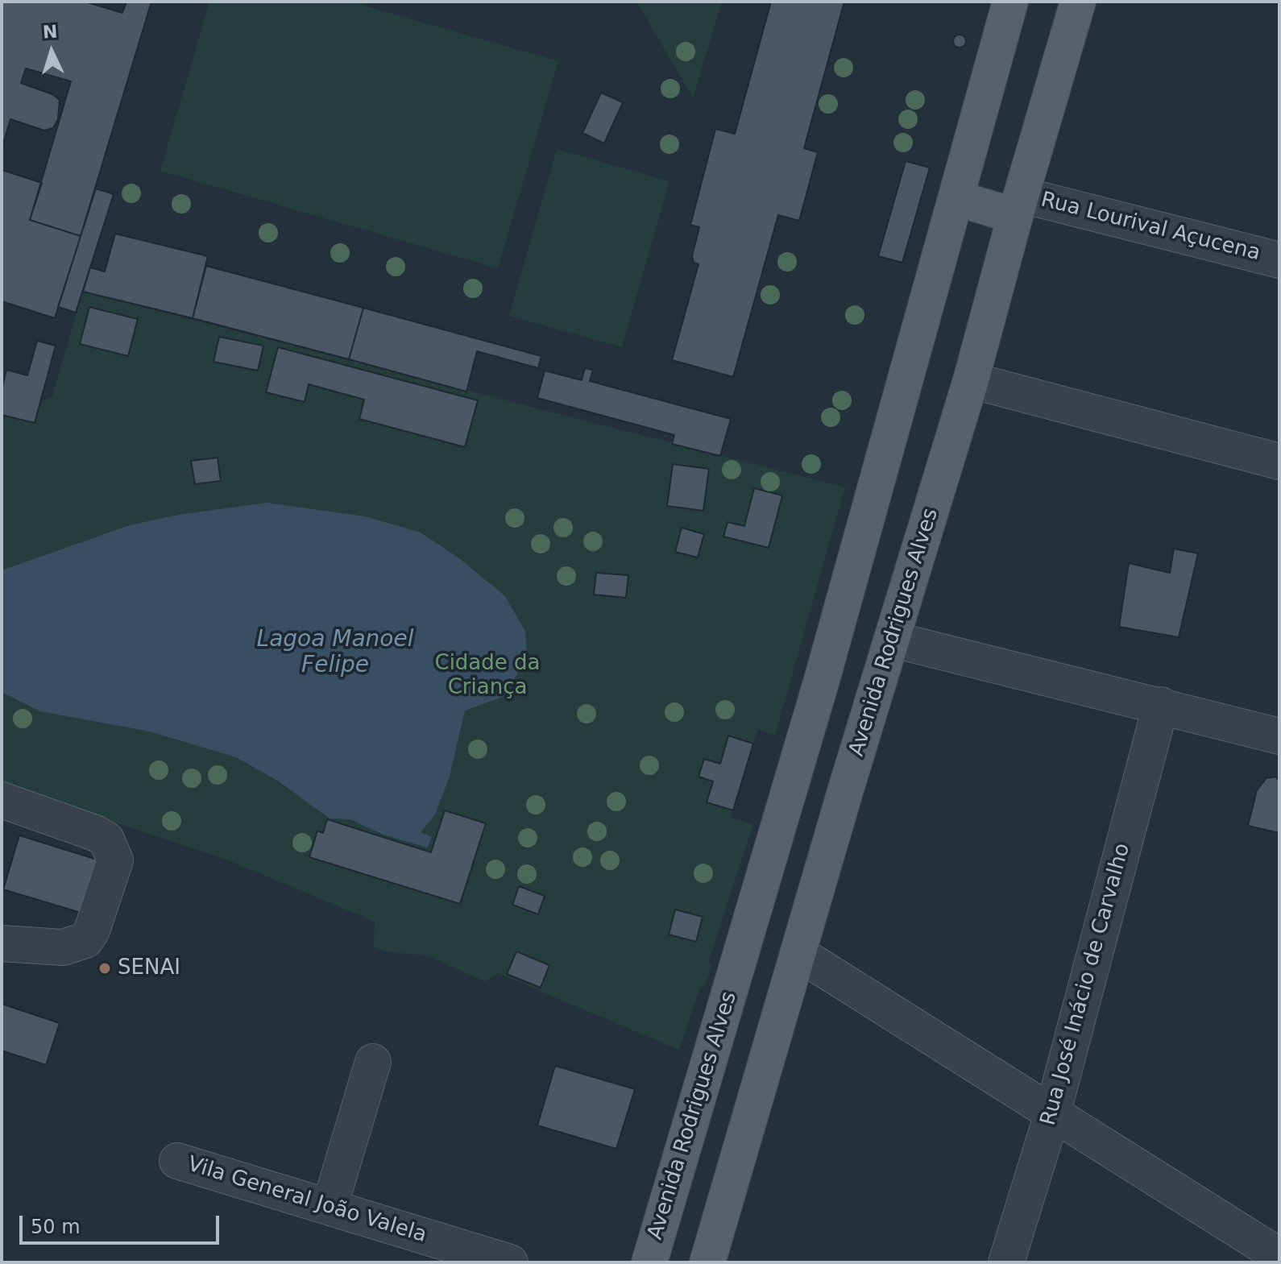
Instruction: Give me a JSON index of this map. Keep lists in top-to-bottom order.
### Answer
{
  "streets": {
    "main road": ["Avenida Rodrigues Alves"],
    "street": ["Rua Lourival Açucena", "Rua José Inácio de Carvalho", "Vila General João Valela"]
  },
  "crossings": [
    ["Rua Lourival Açucena", "Avenida Rodrigues Alves"]
  ],
  "water": ["Lagoa Manoel Felipe"],
  "parks": ["Cidade da Criança"],
  "places": ["SENAI"],
  "scale_bar": "50 m",
  "north": "top"
}
